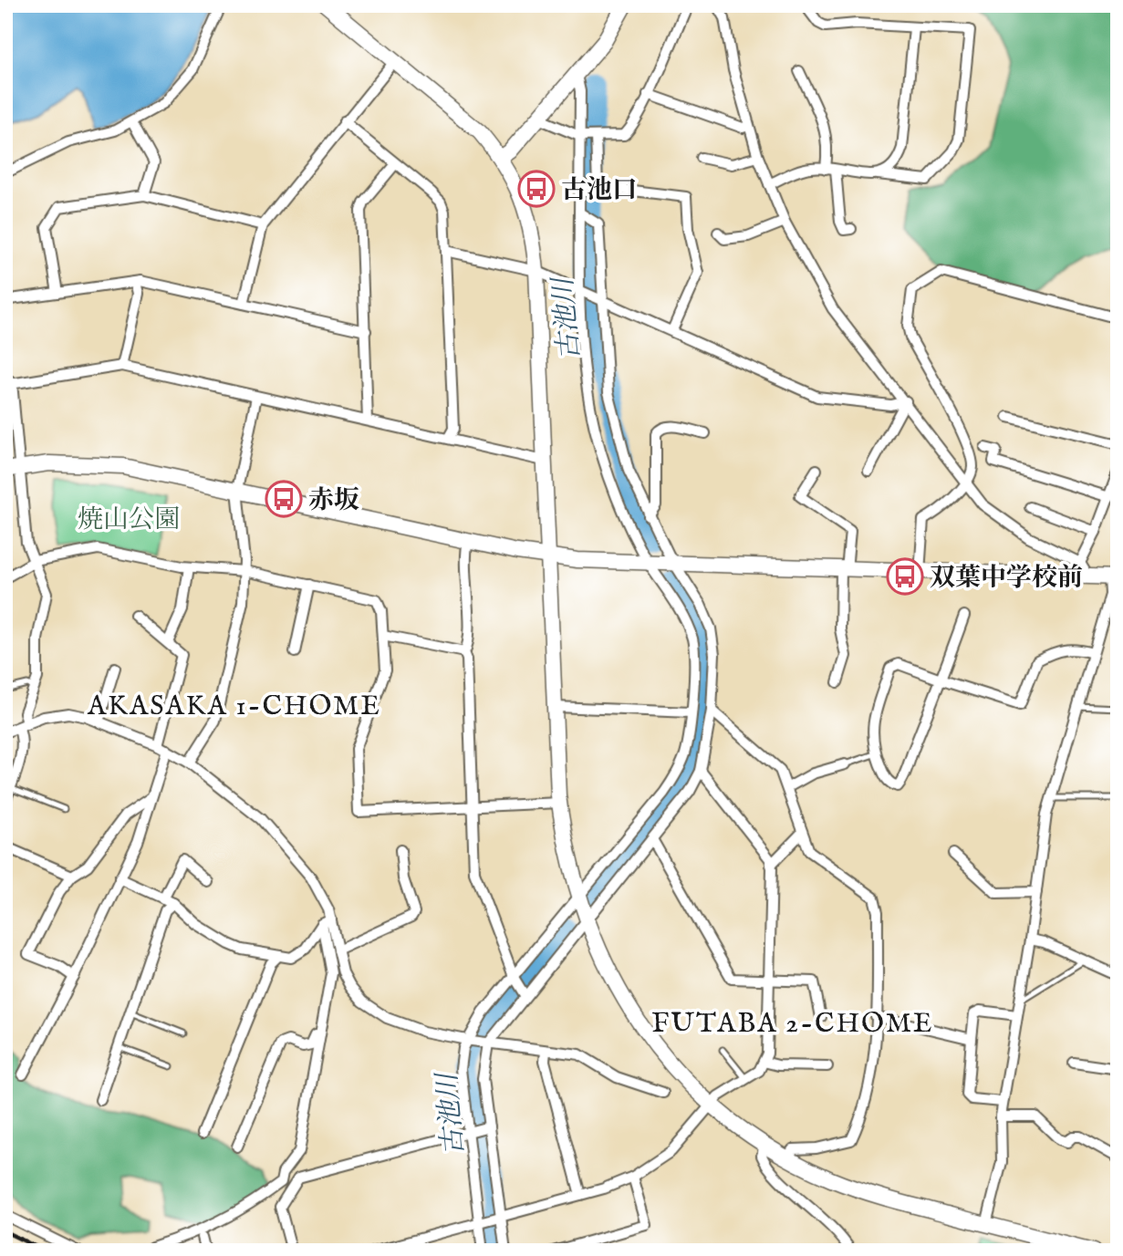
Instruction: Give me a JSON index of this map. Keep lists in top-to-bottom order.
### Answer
{
  "districts": ["AKASAKA 1-CHOME", "FUTABA 2-CHOME"],
  "water": ["古池川"],
  "parks": ["焼山公園"],
  "places": {
    "bus stop": ["古池口", "赤坂", "双葉中学校前"]
  }
}
